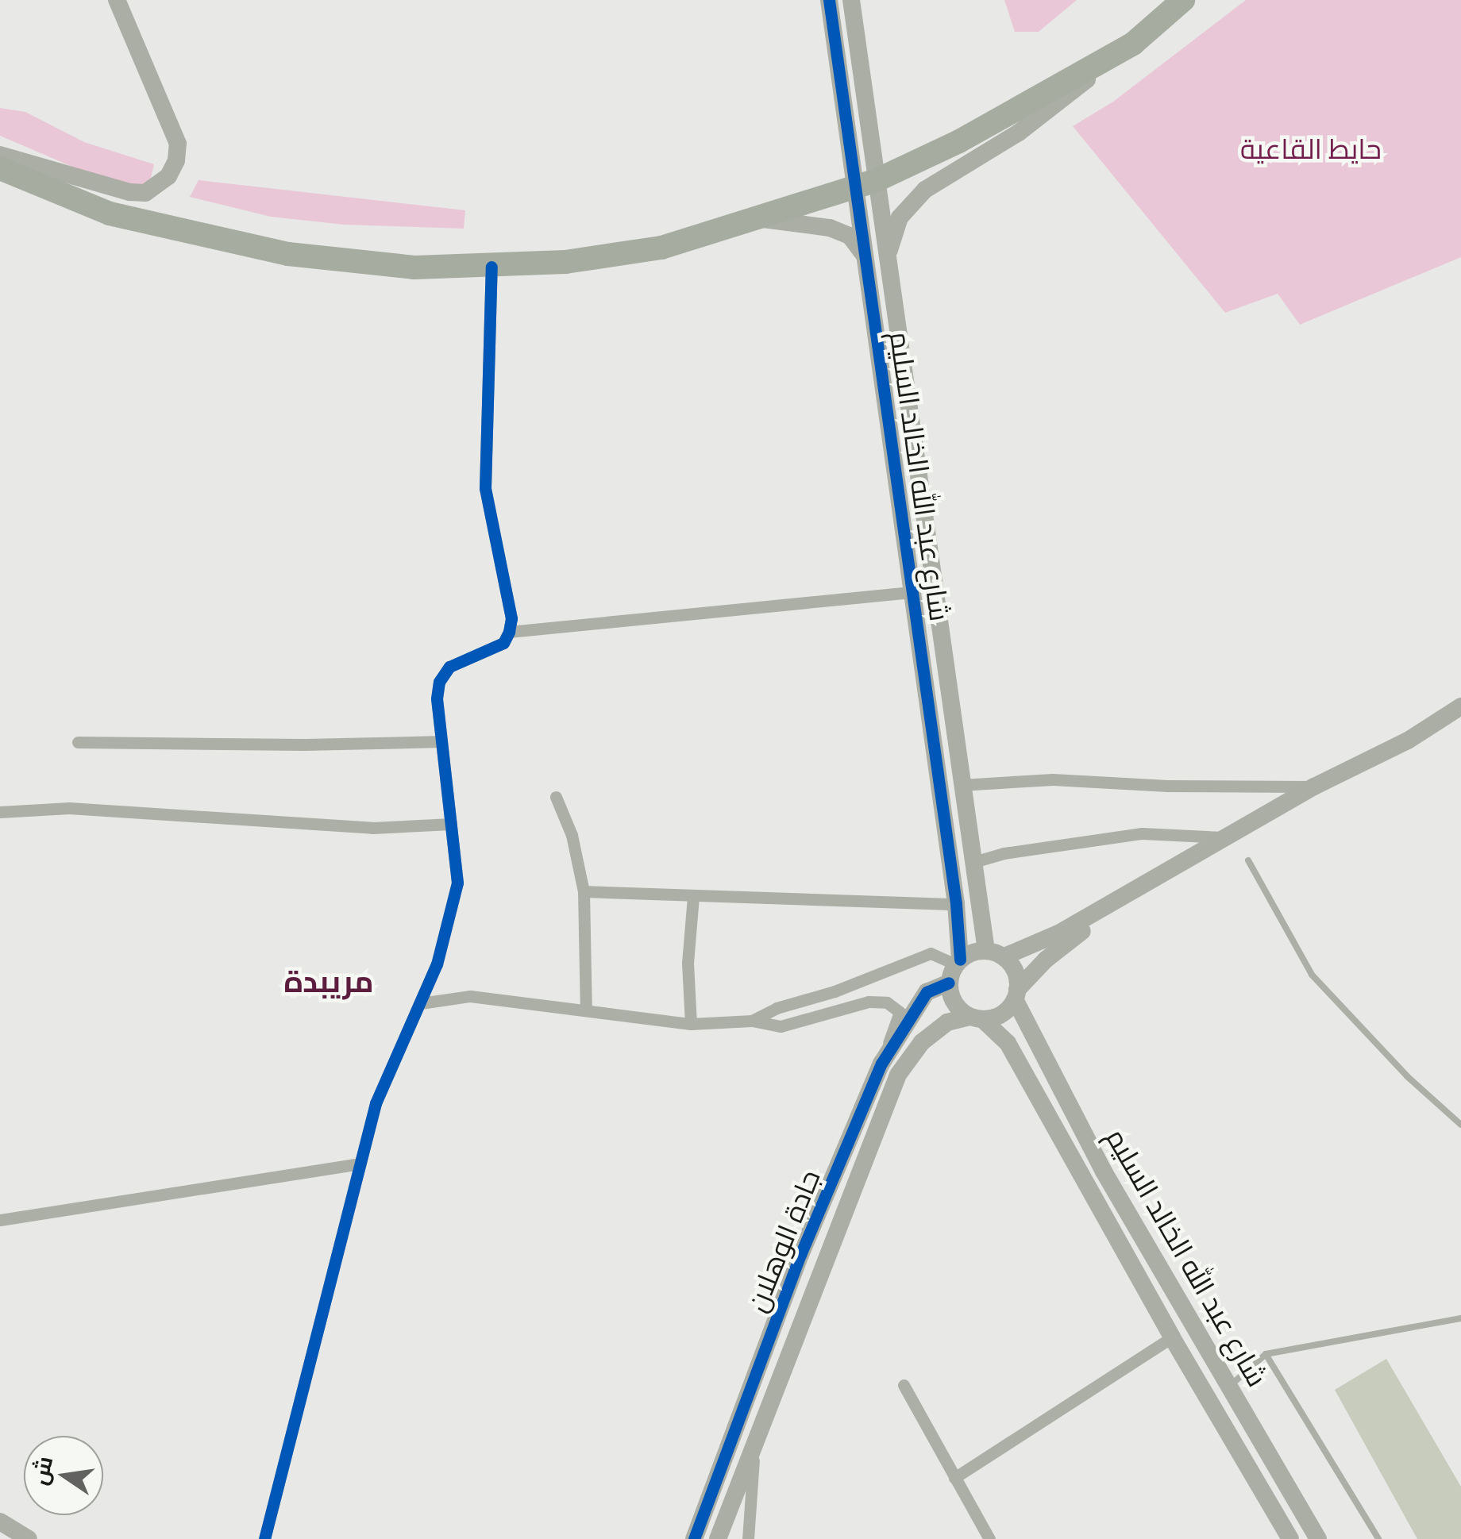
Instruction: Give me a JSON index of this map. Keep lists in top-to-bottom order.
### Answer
{
  "streets": {
    "street": ["شارع عبد الله الخالد السليم", "جادة الوهلان"]
  },
  "crossings": [
    ["شارع عبد الله الخالد السليم", "جادة الوهلان"]
  ],
  "districts": ["مريبدة"],
  "parks": ["حايط القاعية"],
  "north": "left"
}
